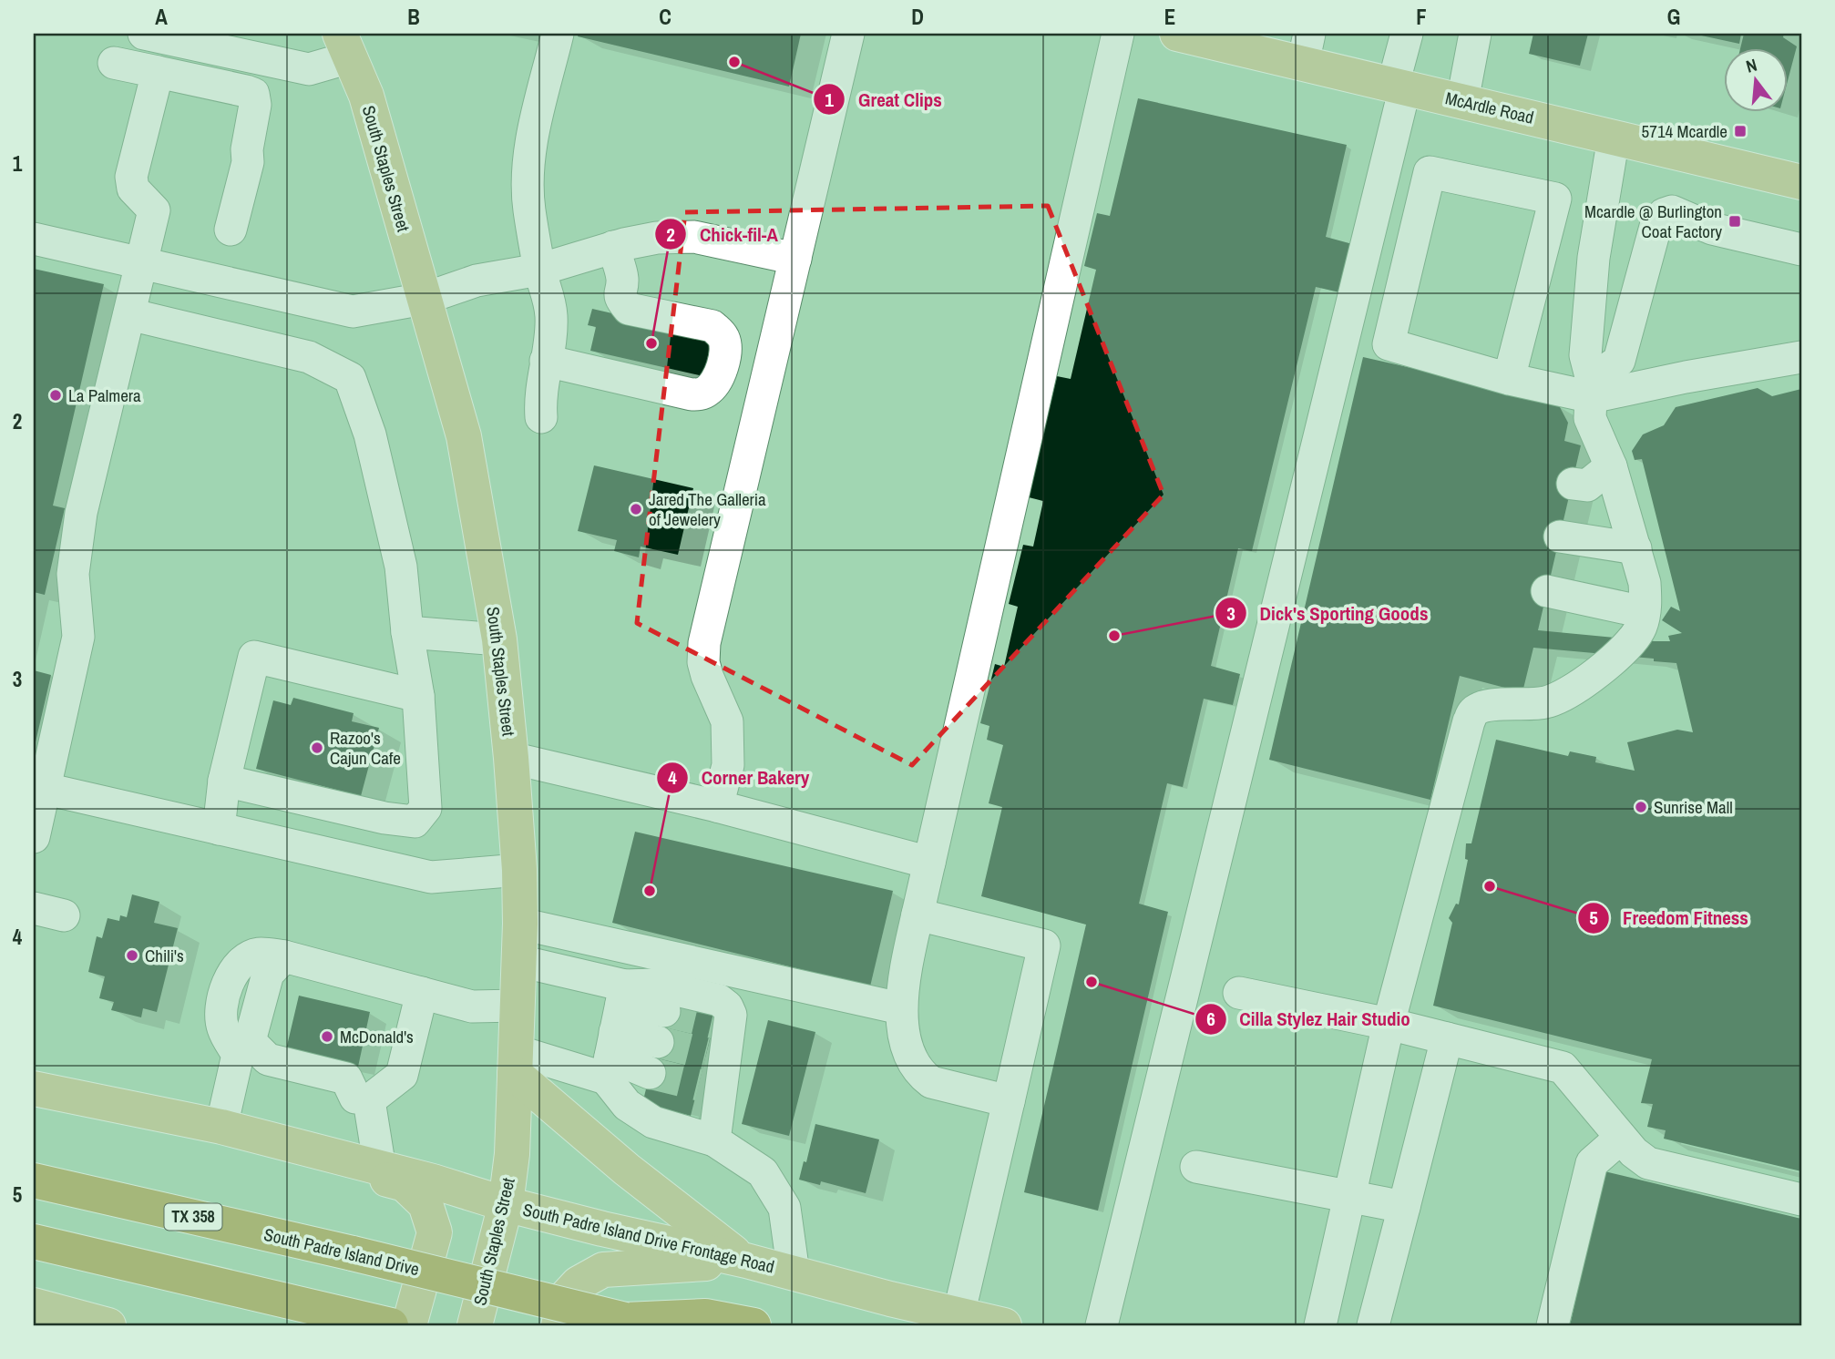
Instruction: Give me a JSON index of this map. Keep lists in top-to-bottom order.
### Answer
{
  "streets": {
    "highway": ["TX 358", "South Padre Island Drive"],
    "main road": ["McArdle Road", "South Staples Street", "South Padre Island Drive Frontage Road"]
  },
  "crossings": [
    ["South Staples Street", "South Padre Island Drive Frontage Road"]
  ],
  "places": {
    "other": [
      "Great Clips",
      "Chick-fil-A",
      "La Palmera",
      "Jared The Galleria of Jewelery",
      "Dick's Sporting Goods",
      "Razoo's Cajun Cafe",
      "Sunrise Mall",
      "Freedom Fitness",
      "Corner Bakery",
      "Chili's",
      "Cilla Stylez Hair Studio",
      "McDonald's"
    ],
    "transit": ["5714 Mcardle", "Mcardle @ Burlington Coat Factory"]
  },
  "north": "top",
  "grid": {
    "columns": [
      "A",
      "B",
      "C",
      "D",
      "E",
      "F",
      "G"
    ],
    "rows": [
      "1",
      "2",
      "3",
      "4",
      "5"
    ]
  }
}
